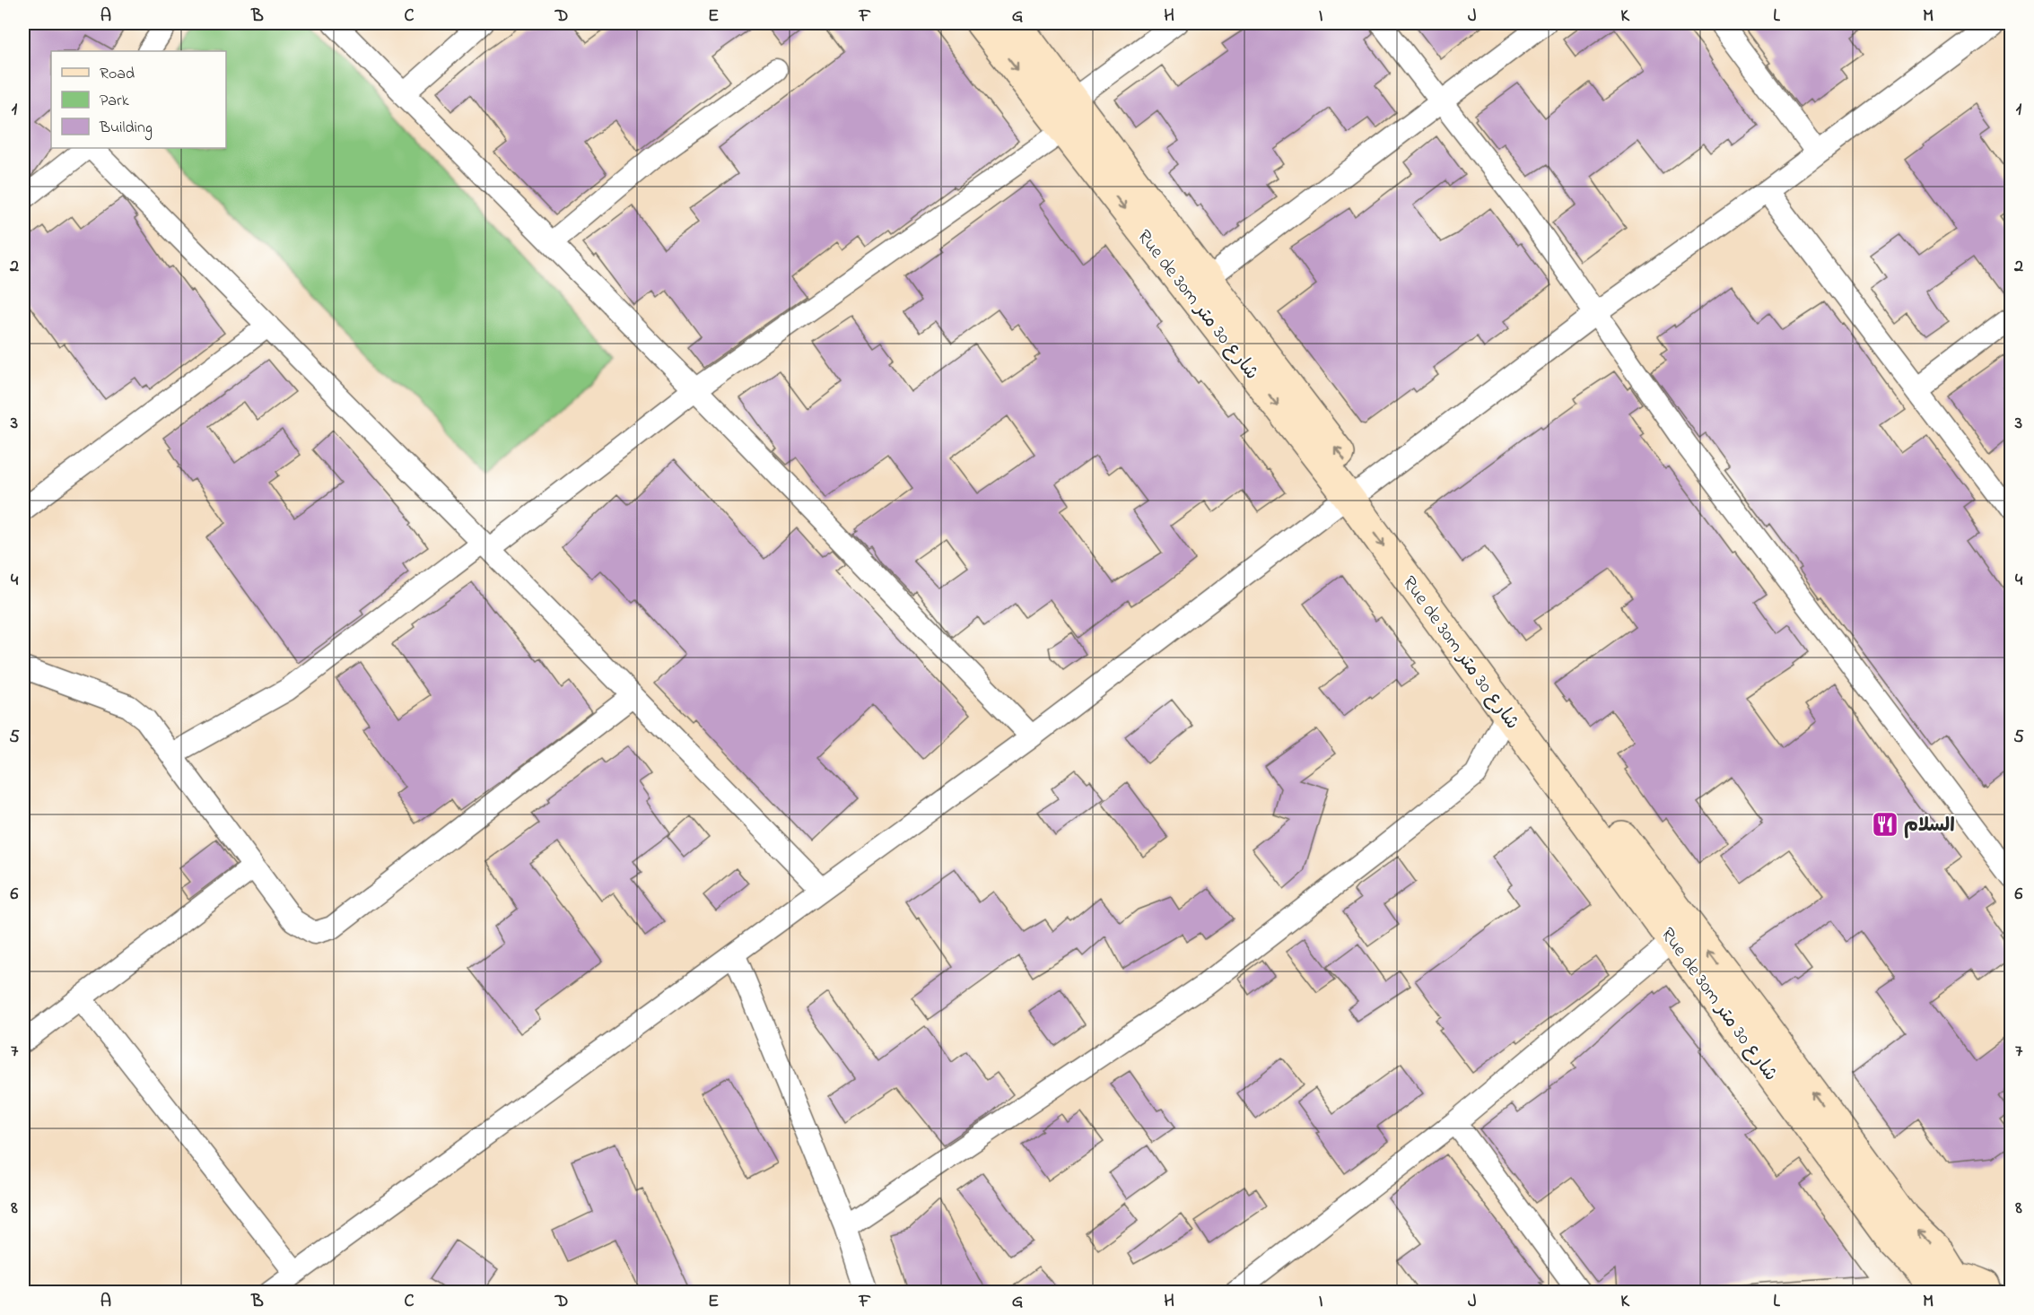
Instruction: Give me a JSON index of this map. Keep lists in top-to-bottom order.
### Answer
{
  "streets": {
    "street": ["Rue de 30m شارع 30 متر"]
  },
  "places": {
    "restaurant": ["السلام"]
  },
  "legend": ["Road", "Park", "Building"],
  "grid": {
    "columns": [
      "A",
      "B",
      "C",
      "D",
      "E",
      "F",
      "G",
      "H",
      "I",
      "J",
      "K",
      "L",
      "M"
    ],
    "rows": [
      "1",
      "2",
      "3",
      "4",
      "5",
      "6",
      "7",
      "8"
    ]
  }
}
